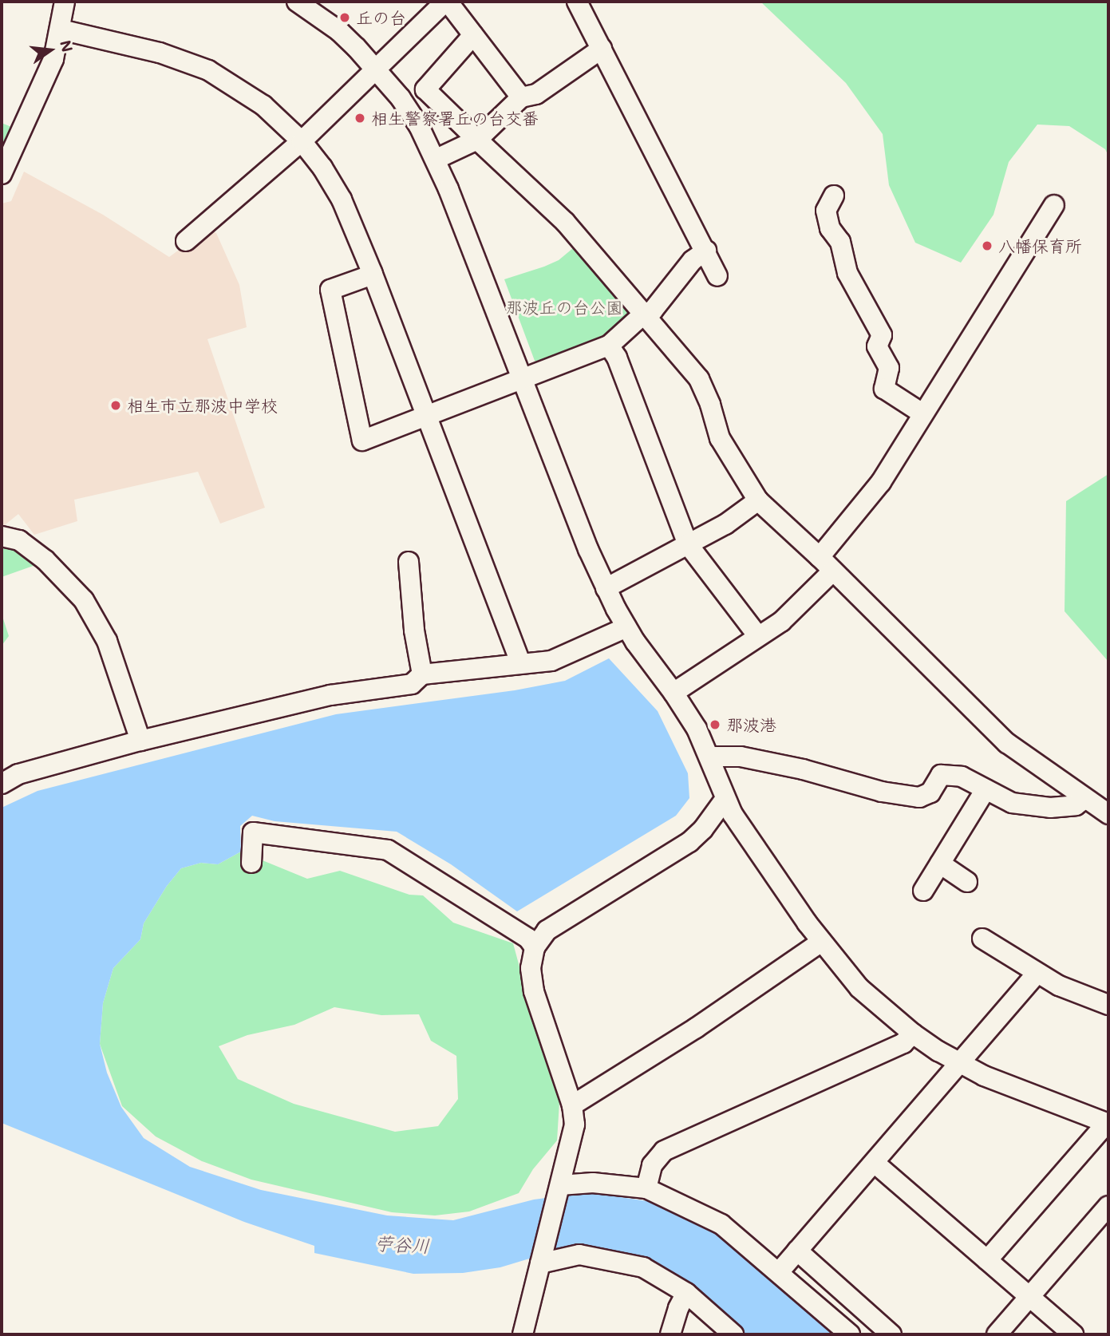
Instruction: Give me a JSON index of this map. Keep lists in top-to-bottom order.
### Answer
{
  "water": ["苧谷川"],
  "parks": ["那波丘の台公園"],
  "places": [
    "丘の台",
    "相生警察署丘の台交番",
    "八幡保育所",
    "相生市立那波中学校",
    "那波港"
  ],
  "north": "right"
}
